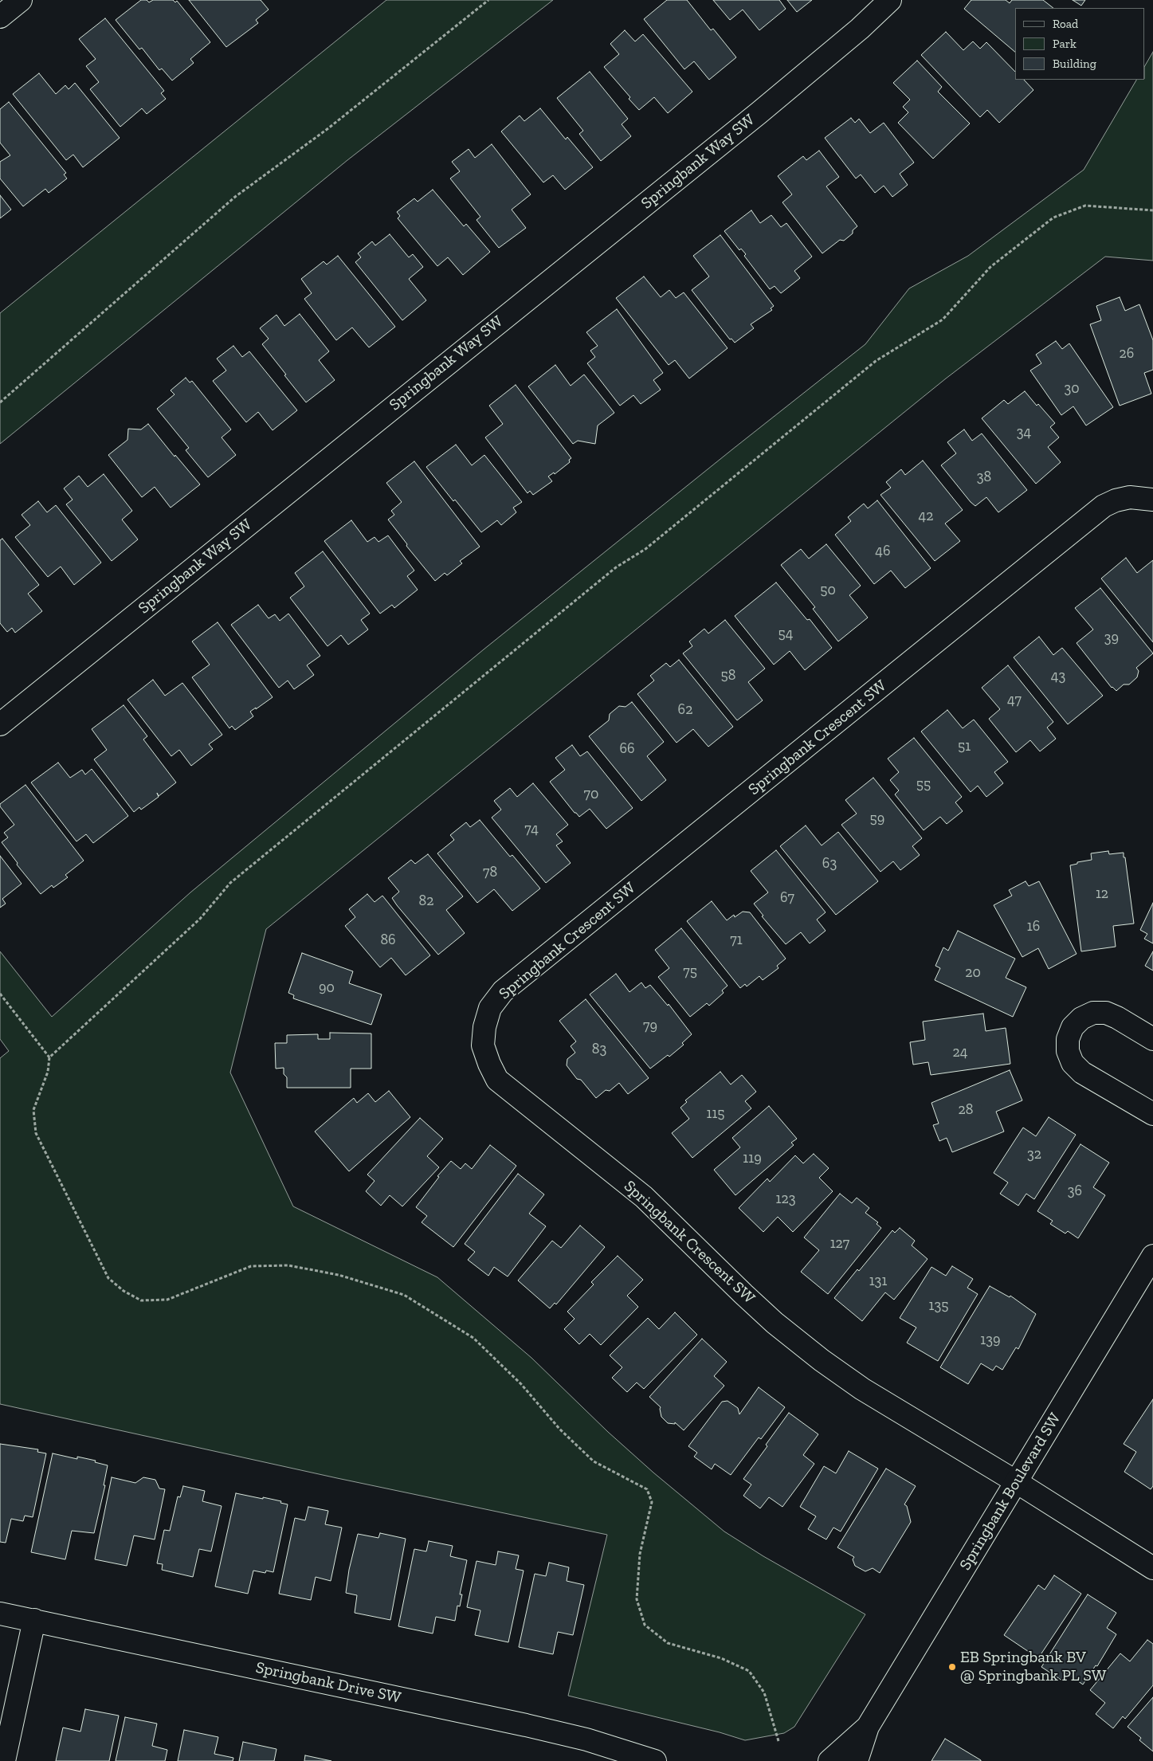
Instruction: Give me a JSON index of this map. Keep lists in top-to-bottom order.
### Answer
{
  "streets": {
    "street": [
      "Springbank Way SW",
      "Springbank Crescent SW",
      "Springbank Boulevard SW",
      "Springbank Drive SW"
    ]
  },
  "crossings": [
    ["Springbank Crescent SW", "Springbank Boulevard SW"]
  ],
  "places": ["EB Springbank BV @ Springbank PL SW"],
  "house_numbers": [
    "26",
    "30",
    "34",
    "38",
    "42",
    "46",
    "50",
    "54",
    "39",
    "58",
    "43",
    "47",
    "62",
    "51",
    "66",
    "55",
    "70",
    "59",
    "74",
    "63",
    "78",
    "12",
    "67",
    "82",
    "16",
    "86",
    "71",
    "75",
    "20",
    "90",
    "79",
    "83",
    "24",
    "28",
    "115",
    "32",
    "119",
    "36",
    "123",
    "127",
    "131",
    "135",
    "139"
  ],
  "legend": ["Road", "Park", "Building"]
}
